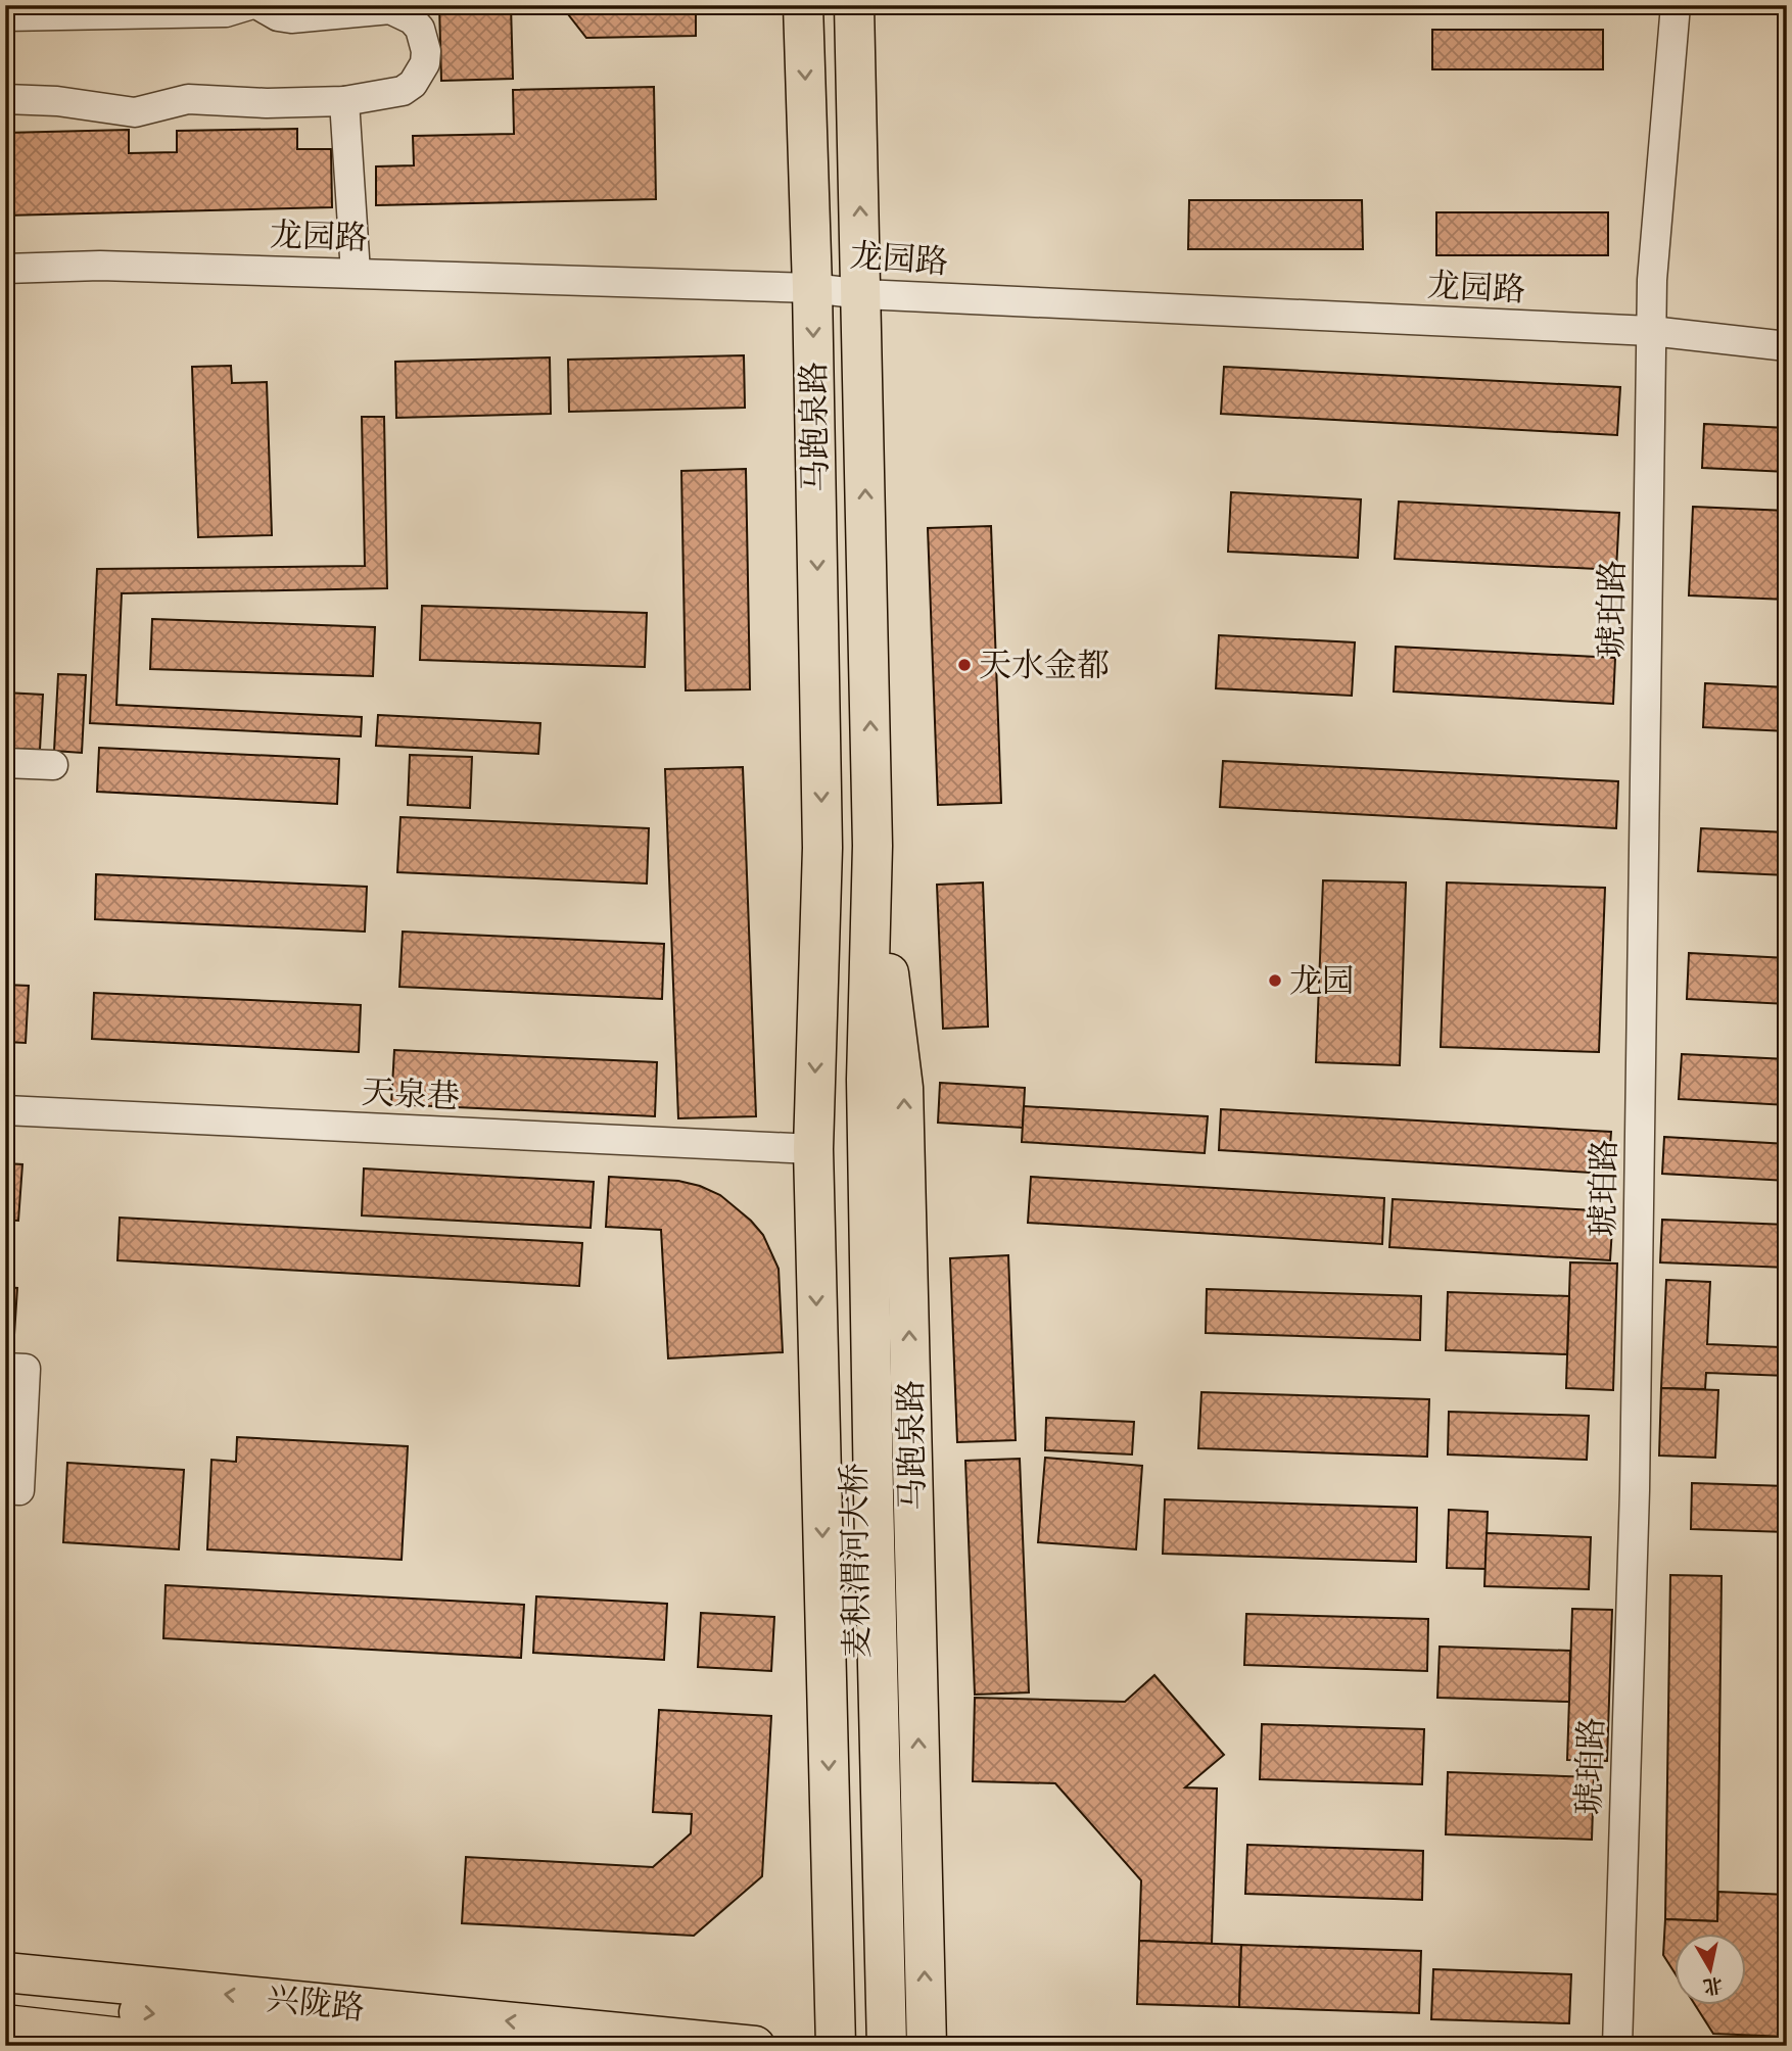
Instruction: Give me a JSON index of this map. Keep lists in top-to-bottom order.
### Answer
{
  "streets": {
    "main road": ["马跑泉路", "麦积渭河大桥", "兴陇路"],
    "street": ["龙园路", "琥珀路", "天泉巷"]
  },
  "crossings": [
    ["龙园路", "马跑泉路"],
    ["龙园路", "琥珀路"],
    ["马跑泉路", "天泉巷"],
    ["马跑泉路", "麦积渭河大桥"]
  ],
  "places": ["天水金都", "龙园"],
  "north": "bottom"
}
